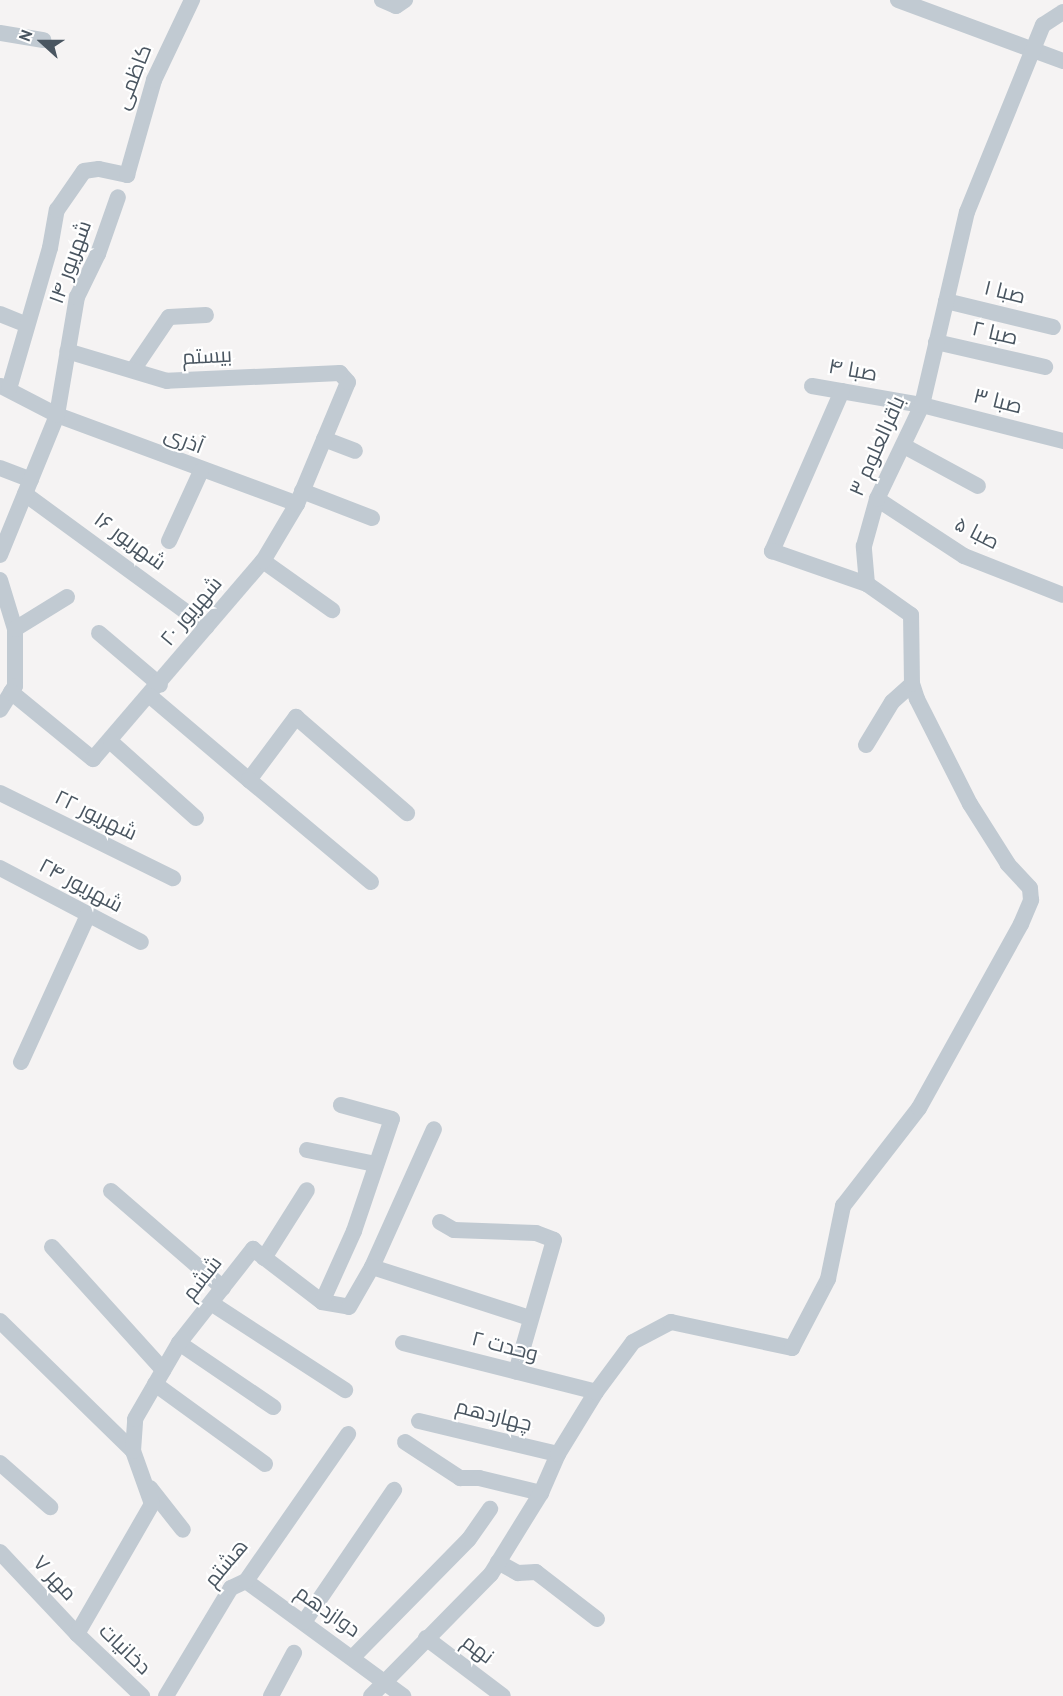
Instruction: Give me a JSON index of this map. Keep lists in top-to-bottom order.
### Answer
{
  "streets": {
    "street": [
      "کاظمی",
      "شهریور ۱۴",
      "صبا ۱",
      "صبا ۲",
      "بیستم",
      "صبا ۴",
      "صبا ۳",
      "آذری",
      "باقرالعلوم ۳",
      "صبا ۵",
      "شهریور ۱۶",
      "شهریور ۲۰",
      "شهریور ۲۲",
      "شهریور ۲۴",
      "ششم",
      "وحدت ۲",
      "چهاردهم",
      "هشتم",
      "مهر ۷",
      "دوازدهم",
      "دخانیات",
      "نهم"
    ]
  },
  "crossings": [
    ["شهریور ۱۴", "بیستم"],
    ["شهریور ۱۴", "آذری"],
    ["شهریور ۱۴", "شهریور ۱۶"],
    ["صبا ۱", "باقرالعلوم ۳"],
    ["صبا ۲", "باقرالعلوم ۳"],
    ["بیستم", "شهریور ۲۰"],
    ["صبا ۴", "صبا ۳"],
    ["صبا ۴", "باقرالعلوم ۳"],
    ["صبا ۳", "باقرالعلوم ۳"],
    ["آذری", "شهریور ۲۰"],
    ["باقرالعلوم ۳", "صبا ۵"],
    ["شهریور ۱۶", "شهریور ۲۰"],
    ["ششم", "مهر ۷"],
    ["ششم", "دخانیات"],
    ["هشتم", "دوازدهم"],
    ["مهر ۷", "دخانیات"]
  ],
  "north": "left"
}
